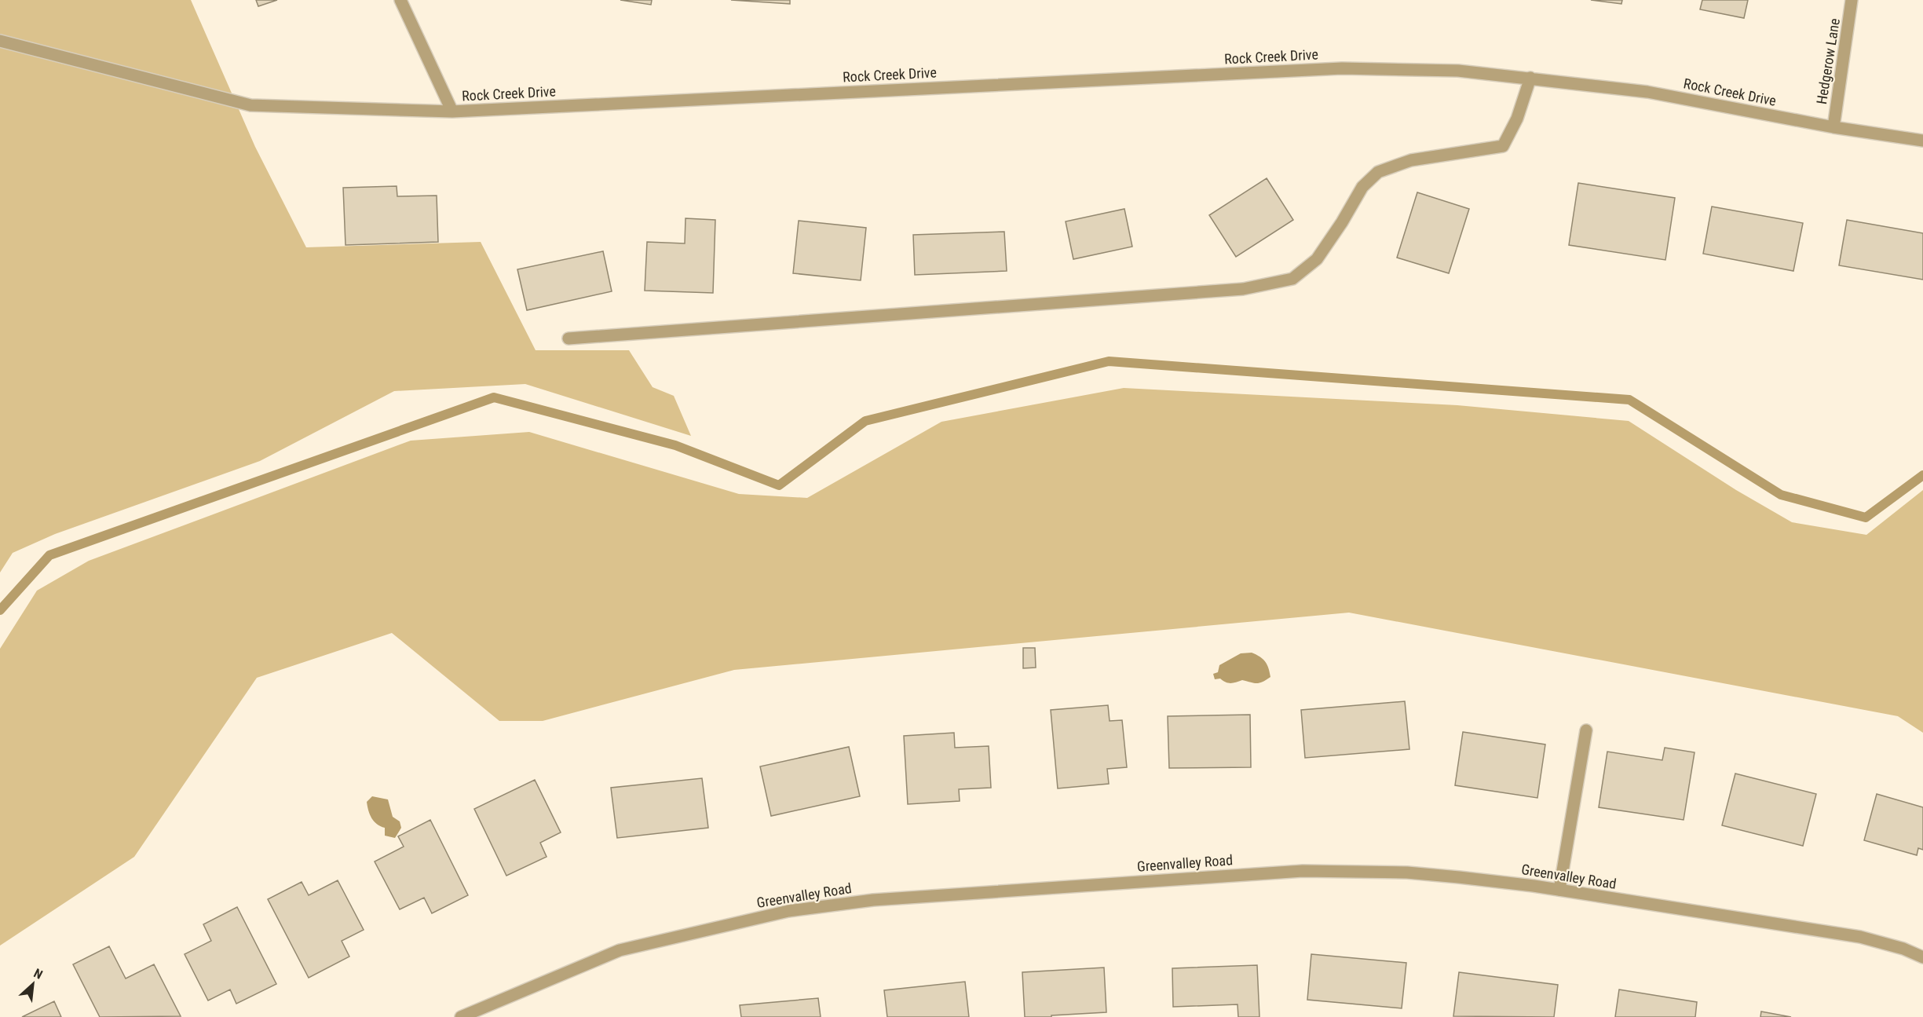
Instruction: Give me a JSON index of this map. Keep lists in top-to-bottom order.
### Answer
{
  "streets": {
    "street": ["Rock Creek Drive", "Hedgerow Lane", "Greenvalley Road"]
  },
  "crossings": [
    ["Rock Creek Drive", "Hedgerow Lane"]
  ],
  "north": "top right"
}
